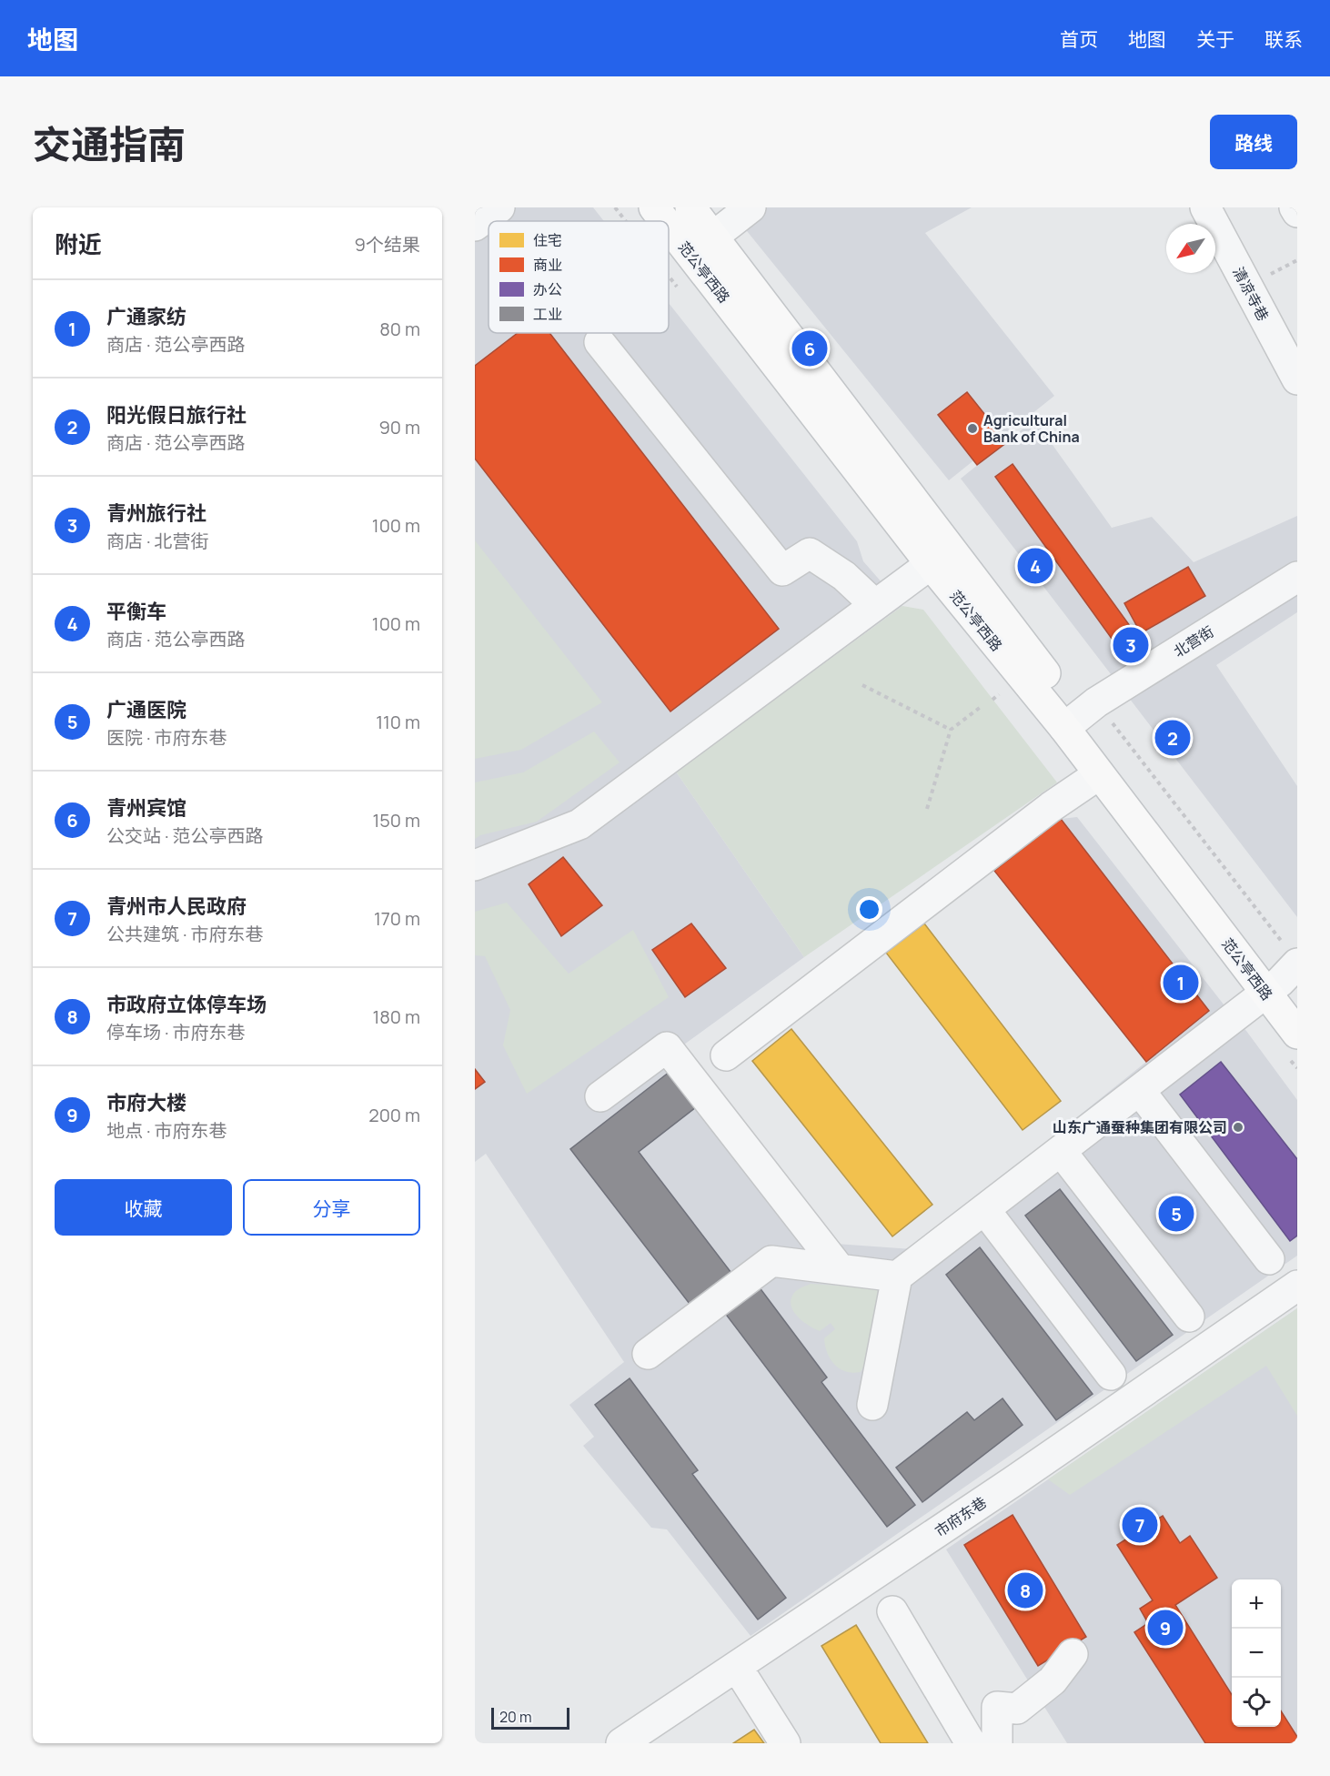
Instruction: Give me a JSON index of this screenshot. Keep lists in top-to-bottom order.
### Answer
{
  "streets": {
    "main road": ["范公亭西路"],
    "street": ["清凉寺巷", "北营街", "市府东巷"]
  },
  "crossings": [
    ["范公亭西路", "北营街"]
  ],
  "places": ["Agricultural Bank of China", "山东广通蚕种集团有限公司"],
  "legend": [
    "住宅",
    "商业",
    "办公",
    "工业"
  ],
  "scale_bar": "20 m",
  "north": "bottom left",
  "page": {
    "header": "地图",
    "nav": [
      "首页",
      "地图",
      "关于",
      "联系"
    ],
    "title": "交通指南",
    "buttons": [
      "路线",
      ["收藏", "分享"]
    ],
    "heading": ["附近", "9个结果"],
    "list": [
      {
        "mark": "1",
        "name": "广通家纺",
        "note": "商店 · 范公亭西路",
        "value": "80 m"
      },
      {
        "mark": "2",
        "name": "阳光假日旅行社",
        "note": "商店 · 范公亭西路",
        "value": "90 m"
      },
      {
        "mark": "3",
        "name": "青州旅行社",
        "note": "商店 · 北营街",
        "value": "100 m"
      },
      {
        "mark": "4",
        "name": "平衡车",
        "note": "商店 · 范公亭西路",
        "value": "100 m"
      },
      {
        "mark": "5",
        "name": "广通医院",
        "note": "医院 · 市府东巷",
        "value": "110 m"
      },
      {
        "mark": "6",
        "name": "青州宾馆",
        "note": "公交站 · 范公亭西路",
        "value": "150 m"
      },
      {
        "mark": "7",
        "name": "青州市人民政府",
        "note": "公共建筑 · 市府东巷",
        "value": "170 m"
      },
      {
        "mark": "8",
        "name": "市政府立体停车场",
        "note": "停车场 · 市府东巷",
        "value": "180 m"
      },
      {
        "mark": "9",
        "name": "市府大楼",
        "note": "地点 · 市府东巷",
        "value": "200 m"
      }
    ],
    "pins": [
      "6",
      "4",
      "3",
      "2",
      "1",
      "5",
      "7",
      "8",
      "9"
    ],
    "map_buttons": ["+", "−"],
    "scale": "20 m"
  }
}
